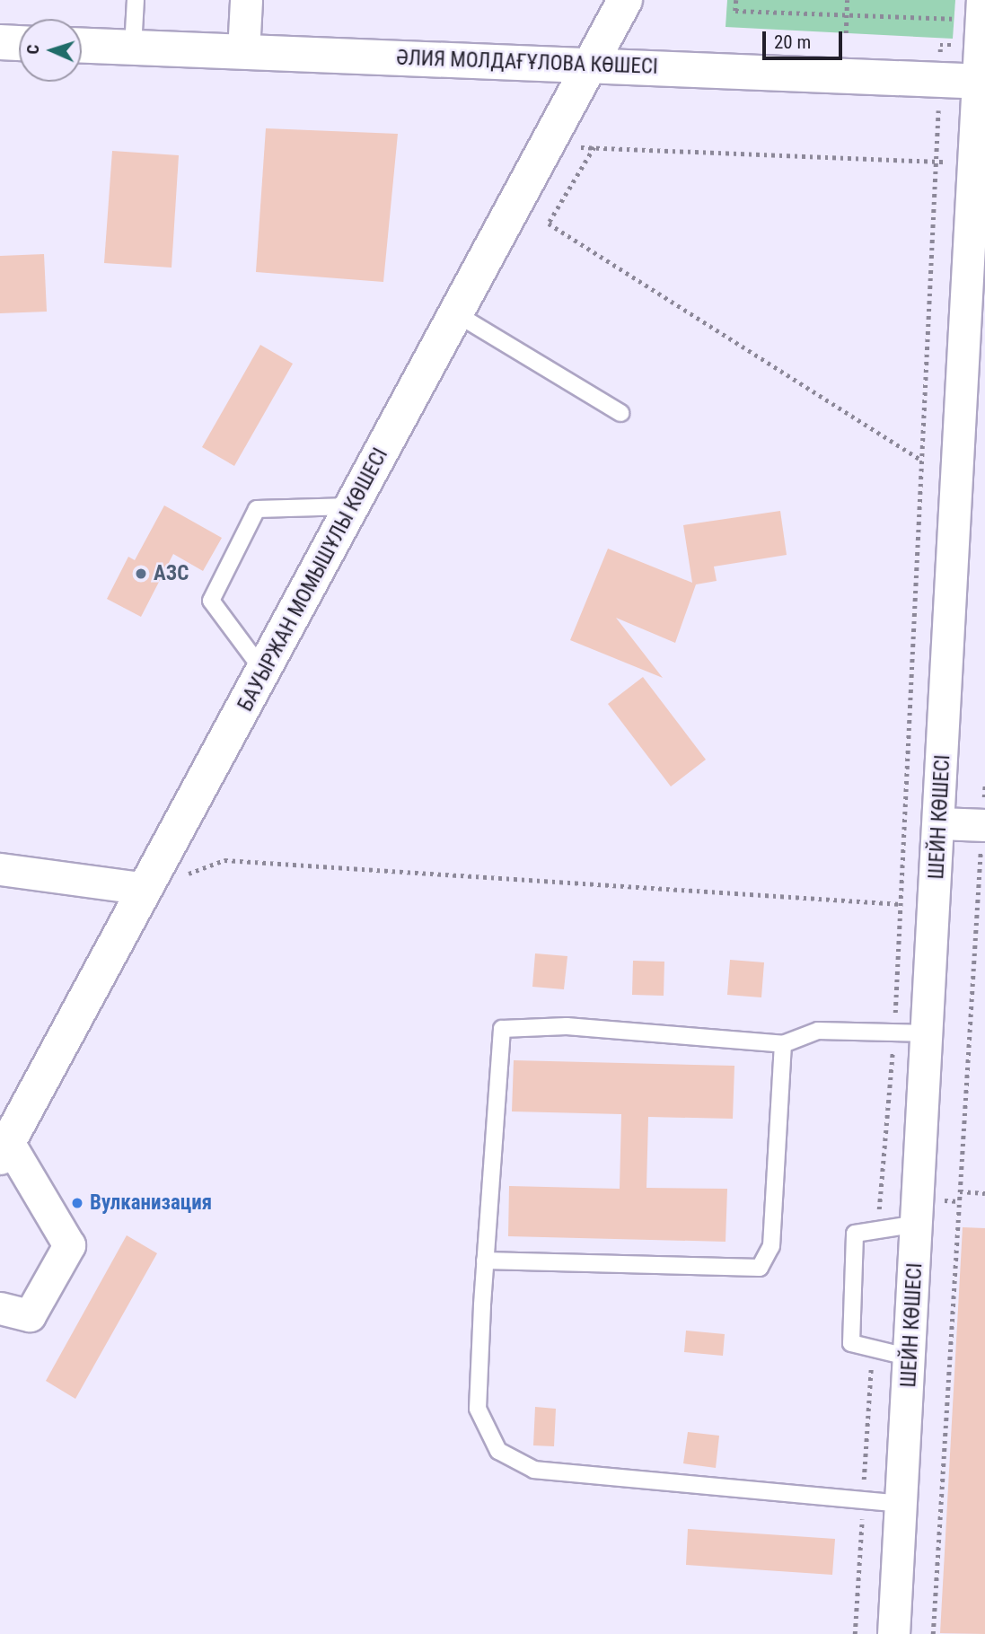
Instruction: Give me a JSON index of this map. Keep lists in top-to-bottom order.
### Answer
{
  "streets": {
    "street": ["ӘЛИЯ МОЛДАҒҰЛОВА КӨШЕСІ", "БАУЫРЖАН МОМЫШҰЛЫ КӨШЕСІ", "ШЕЙН КӨШЕСІ"]
  },
  "crossings": [
    ["ӘЛИЯ МОЛДАҒҰЛОВА КӨШЕСІ", "БАУЫРЖАН МОМЫШҰЛЫ КӨШЕСІ"],
    ["ӘЛИЯ МОЛДАҒҰЛОВА КӨШЕСІ", "ШЕЙН КӨШЕСІ"]
  ],
  "places": ["АЗС", "Вулканизация"],
  "scale_bar": "20 m",
  "north": "left"
}
